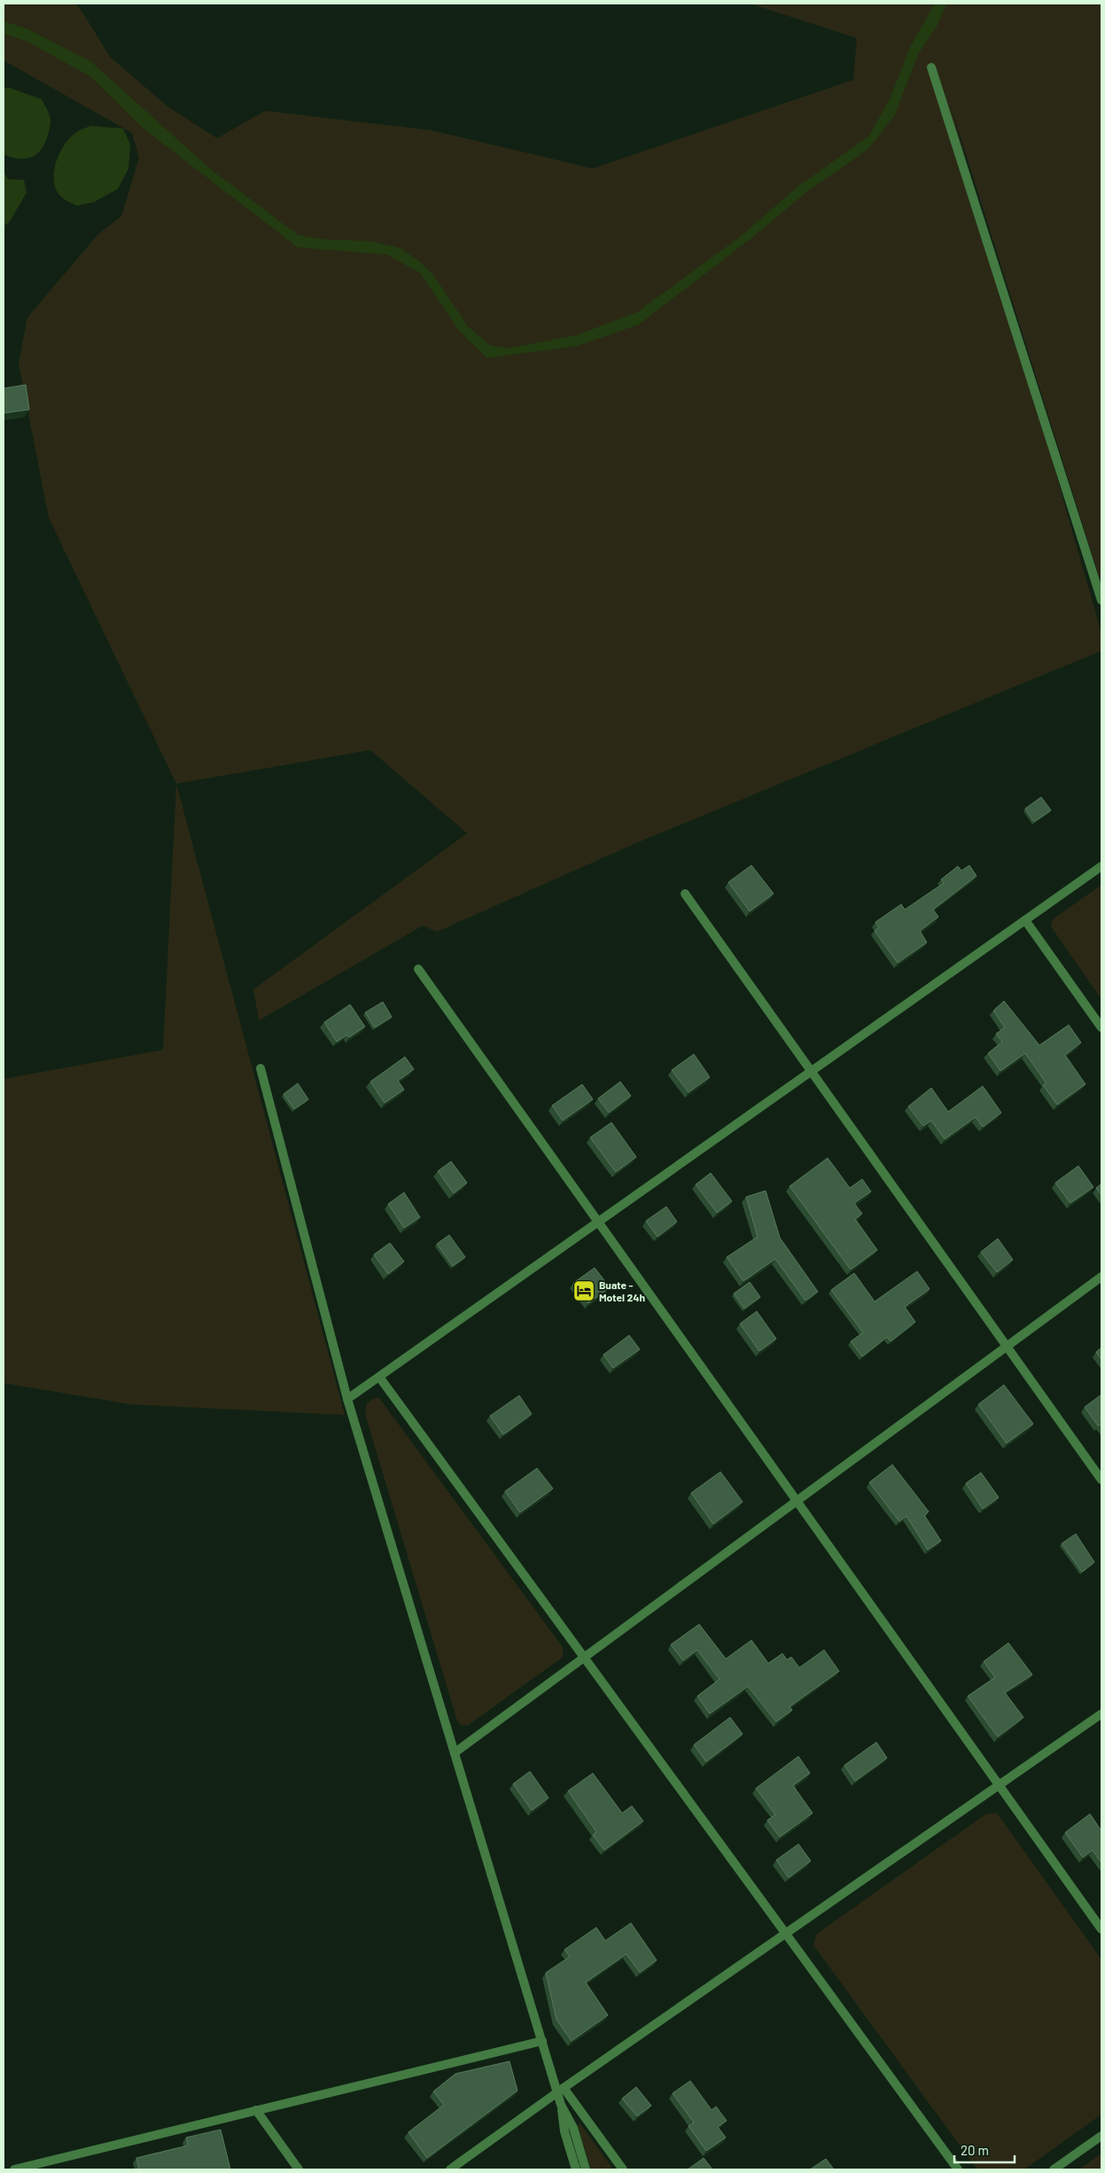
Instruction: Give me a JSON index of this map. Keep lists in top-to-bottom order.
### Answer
{
  "places": {
    "hotel": ["Buate - Motel 24h"]
  },
  "scale_bar": "20 m"
}
